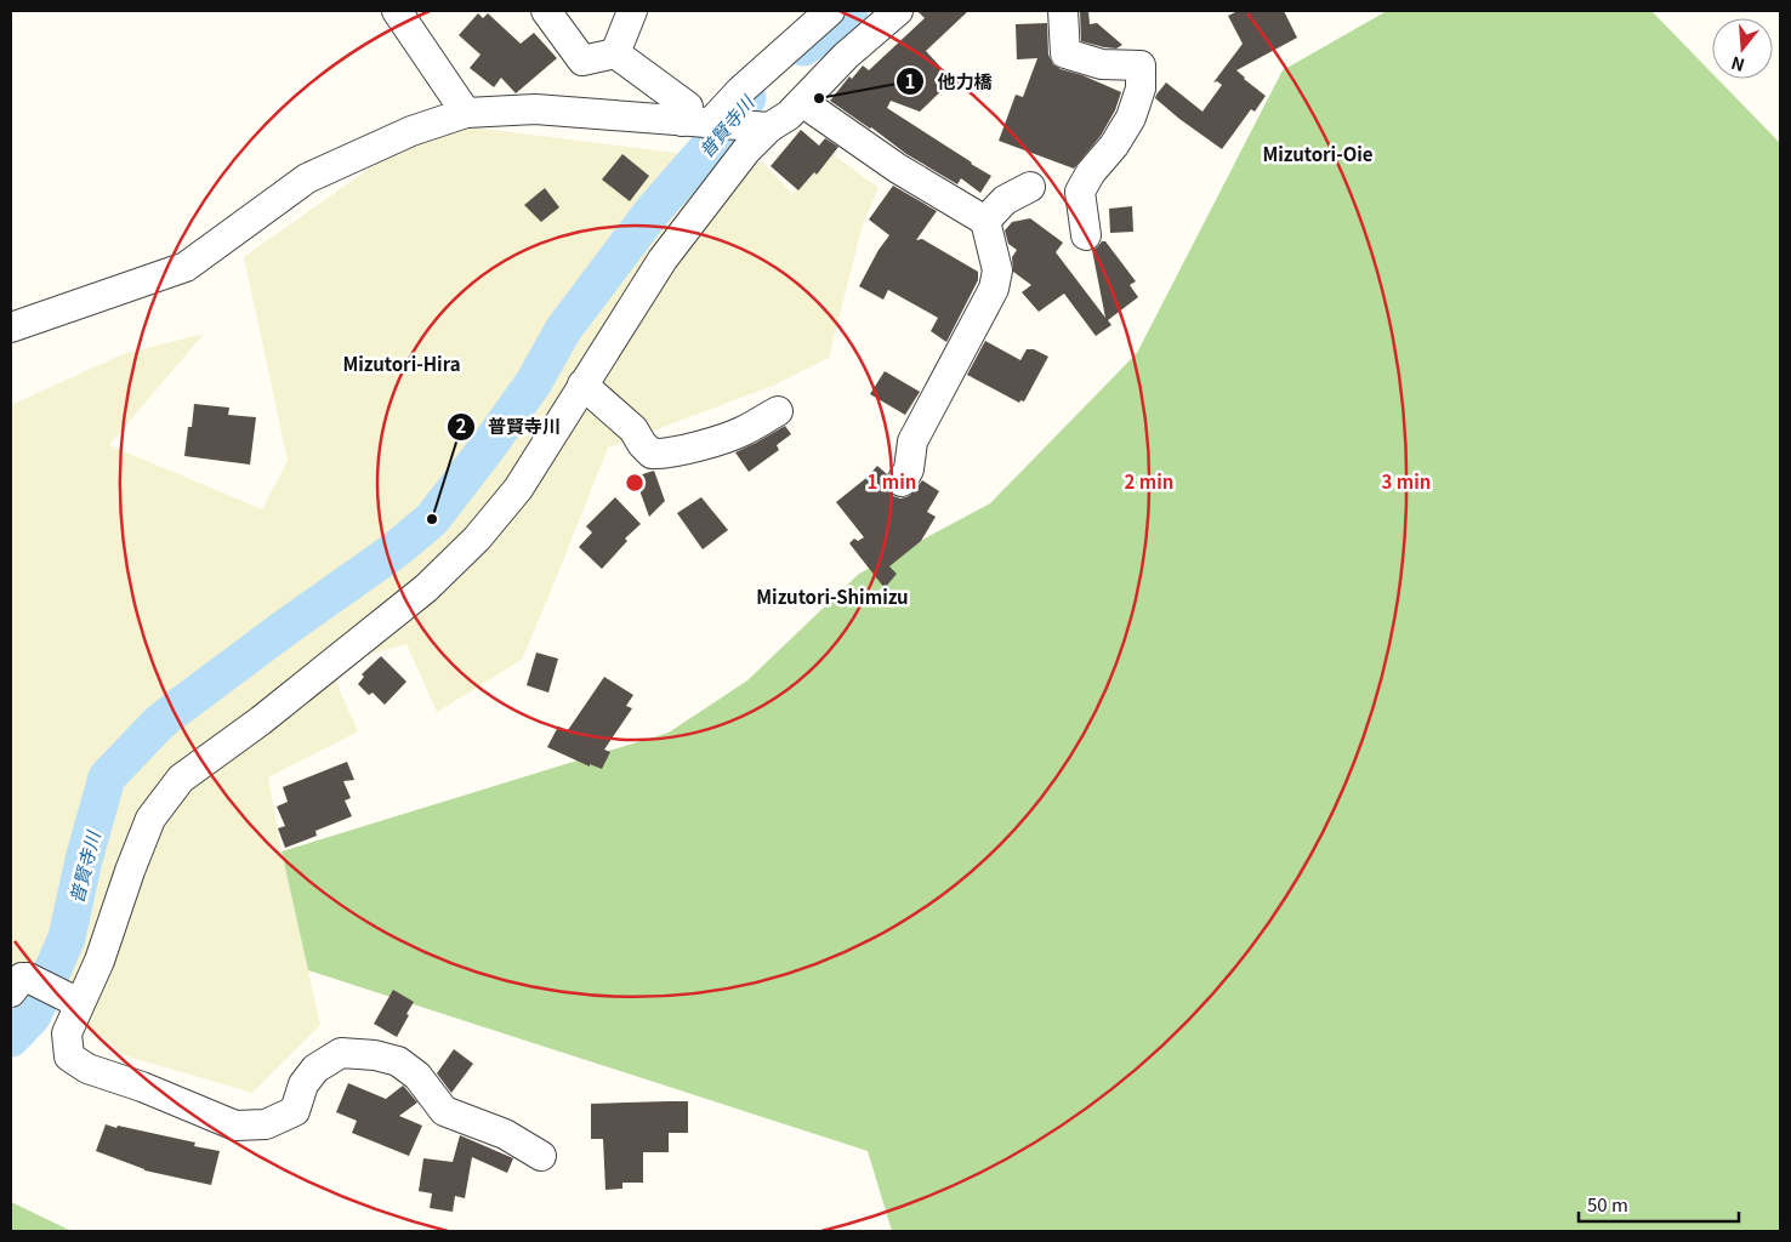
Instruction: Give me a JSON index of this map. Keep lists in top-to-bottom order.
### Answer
{
  "districts": ["Mizutori-Oie", "Mizutori-Hira", "Mizutori-Shimizu"],
  "water": ["普賢寺川"],
  "places": ["他力橋", "普賢寺川"],
  "scale_bar": "50 m",
  "north": "bottom",
  "rings": ["1 min", "2 min", "3 min"]
}
